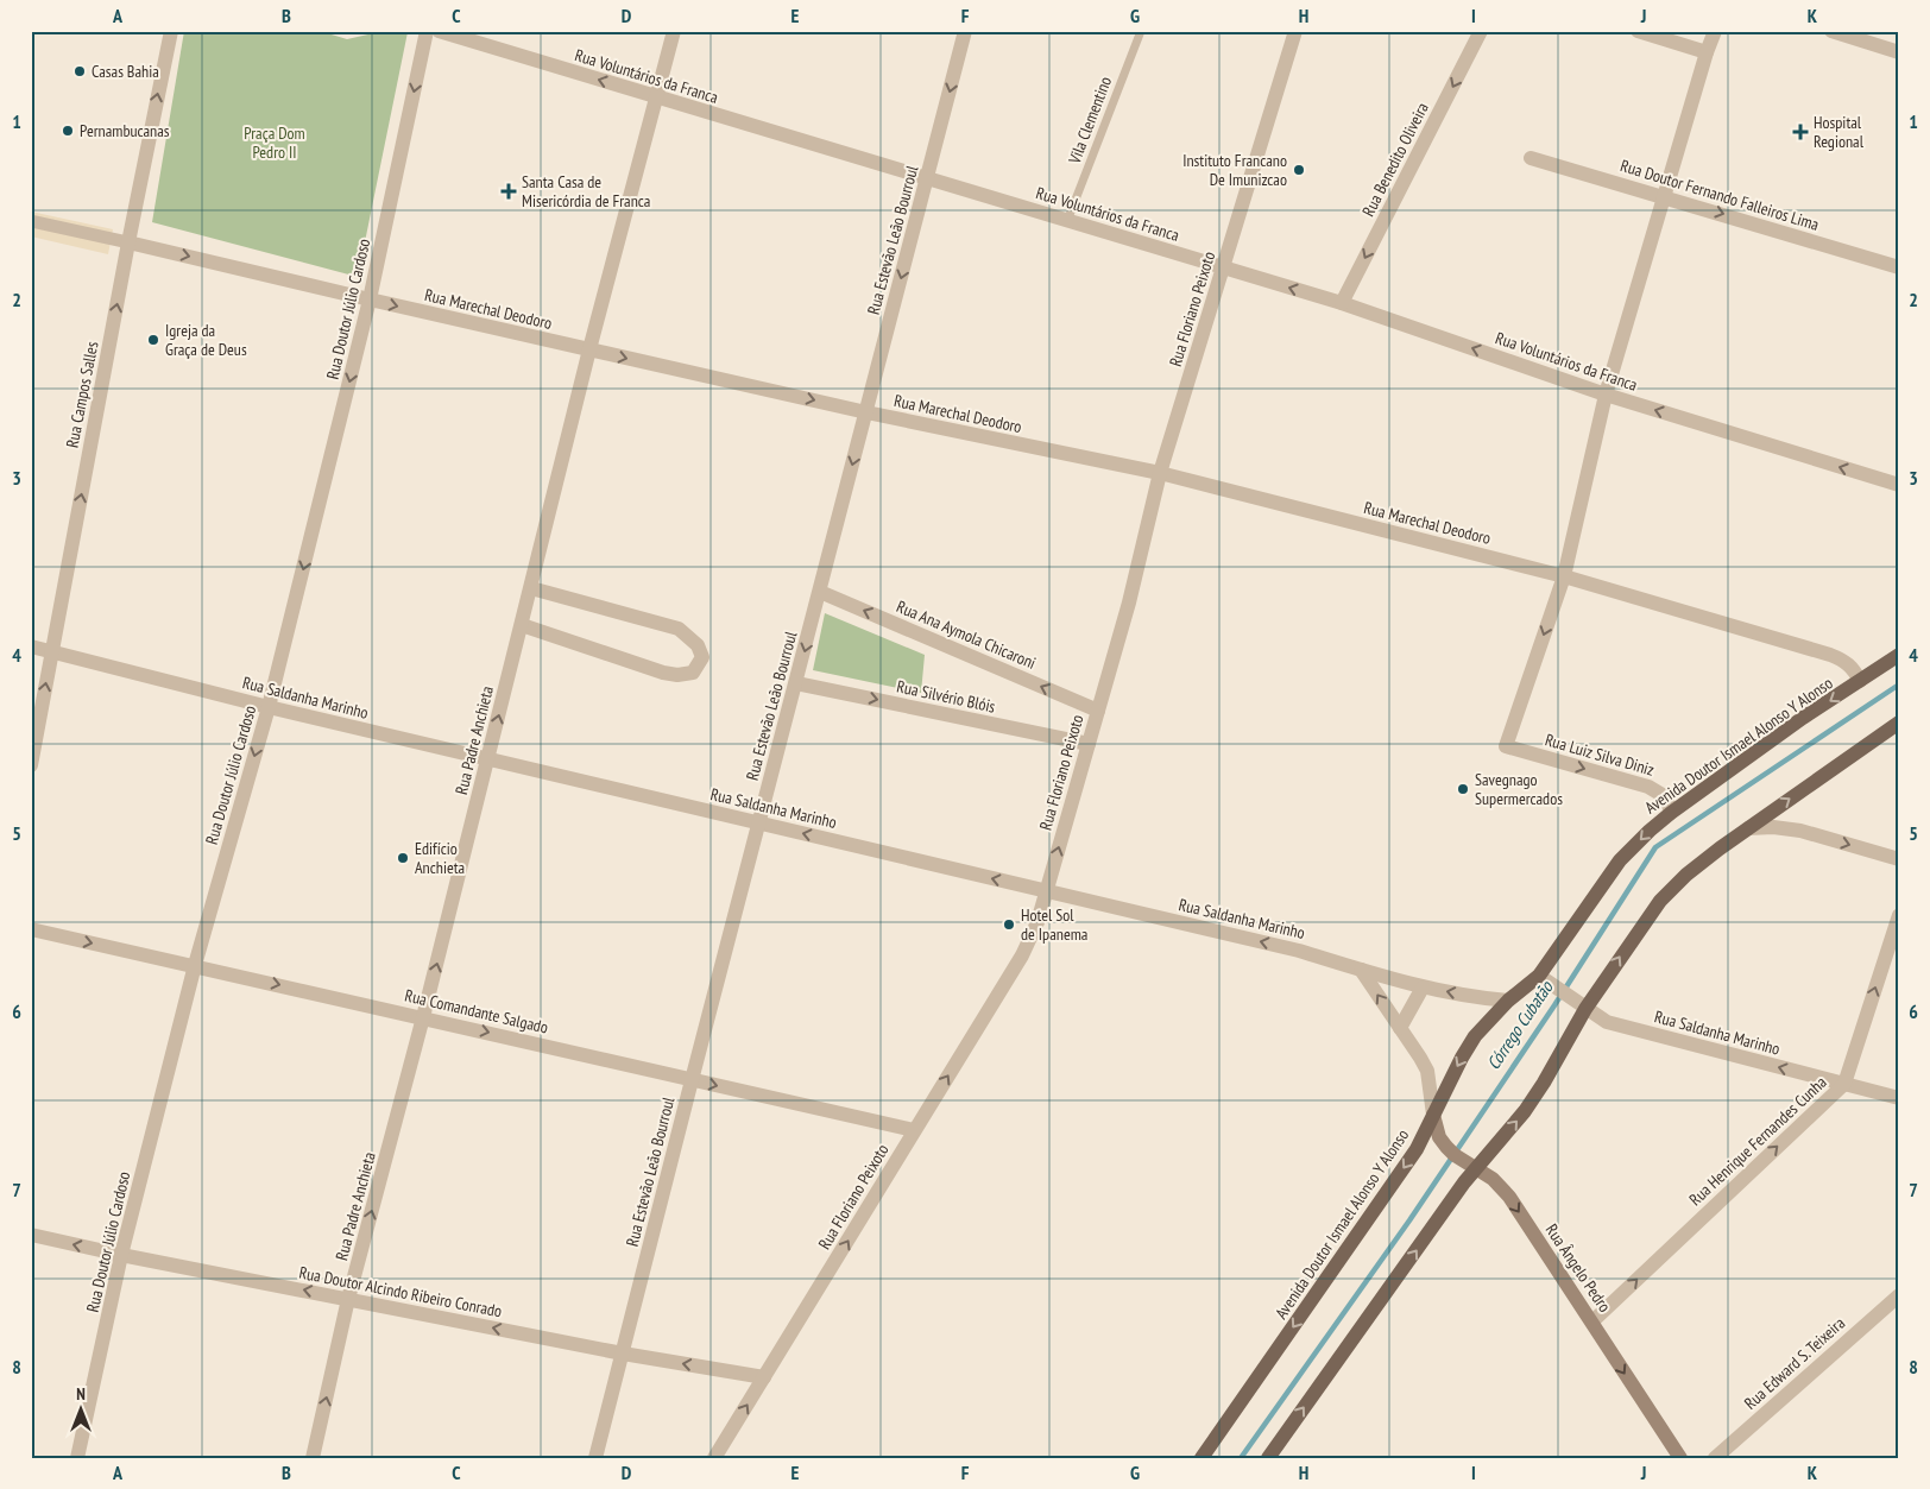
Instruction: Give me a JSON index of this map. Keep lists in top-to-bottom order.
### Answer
{
  "streets": {
    "main road": ["Avenida Doutor Ismael Alonso Y Alonso", "Rua Ângelo Pedro"],
    "street": [
      "Rua Voluntários da Franca",
      "Rua Benedito Oliveira",
      "Rua Doutor Fernando Falleiros Lima",
      "Rua Estevão Leão Bourroul",
      "Rua Doutor Júlio Cardoso",
      "Rua Marechal Deodoro",
      "Rua Floriano Peixoto",
      "Rua Campos Salles",
      "Rua Ana Aymola Chicaroni",
      "Rua Silvério Blóis",
      "Rua Saldanha Marinho",
      "Rua Padre Anchieta",
      "Rua Luiz Silva Diniz",
      "Rua Comandante Salgado",
      "Rua Henrique Fernandes Cunha",
      "Rua Doutor Alcindo Ribeiro Conrado",
      "Rua Edward S. Teixeira"
    ],
    "lane": ["Vila Clementino"]
  },
  "crossings": [
    ["Rua Voluntários da Franca", "Vila Clementino"],
    ["Rua Voluntários da Franca", "Rua Benedito Oliveira"],
    ["Rua Voluntários da Franca", "Rua Estevão Leão Bourroul"],
    ["Rua Voluntários da Franca", "Rua Floriano Peixoto"],
    ["Rua Voluntários da Franca", "Rua Padre Anchieta"],
    ["Rua Estevão Leão Bourroul", "Rua Marechal Deodoro"],
    ["Rua Estevão Leão Bourroul", "Rua Ana Aymola Chicaroni"],
    ["Rua Estevão Leão Bourroul", "Rua Silvério Blóis"],
    ["Rua Estevão Leão Bourroul", "Rua Saldanha Marinho"],
    ["Rua Estevão Leão Bourroul", "Rua Comandante Salgado"],
    ["Rua Estevão Leão Bourroul", "Rua Doutor Alcindo Ribeiro Conrado"],
    ["Rua Doutor Júlio Cardoso", "Rua Marechal Deodoro"],
    ["Rua Doutor Júlio Cardoso", "Rua Saldanha Marinho"],
    ["Rua Doutor Júlio Cardoso", "Rua Comandante Salgado"],
    ["Rua Doutor Júlio Cardoso", "Rua Doutor Alcindo Ribeiro Conrado"],
    ["Rua Marechal Deodoro", "Rua Floriano Peixoto"],
    ["Rua Marechal Deodoro", "Rua Campos Salles"],
    ["Rua Marechal Deodoro", "Rua Padre Anchieta"],
    ["Rua Marechal Deodoro", "Avenida Doutor Ismael Alonso Y Alonso"],
    ["Rua Marechal Deodoro", "Rua Luiz Silva Diniz"],
    ["Rua Floriano Peixoto", "Rua Ana Aymola Chicaroni"],
    ["Rua Floriano Peixoto", "Rua Silvério Blóis"],
    ["Rua Floriano Peixoto", "Rua Saldanha Marinho"],
    ["Rua Floriano Peixoto", "Rua Comandante Salgado"],
    ["Rua Floriano Peixoto", "Rua Doutor Alcindo Ribeiro Conrado"],
    ["Rua Campos Salles", "Rua Saldanha Marinho"],
    ["Rua Saldanha Marinho", "Rua Padre Anchieta"],
    ["Rua Saldanha Marinho", "Avenida Doutor Ismael Alonso Y Alonso"],
    ["Rua Saldanha Marinho", "Rua Henrique Fernandes Cunha"],
    ["Rua Padre Anchieta", "Rua Comandante Salgado"],
    ["Rua Padre Anchieta", "Rua Doutor Alcindo Ribeiro Conrado"],
    ["Avenida Doutor Ismael Alonso Y Alonso", "Rua Luiz Silva Diniz"],
    ["Avenida Doutor Ismael Alonso Y Alonso", "Rua Ângelo Pedro"],
    ["Rua Henrique Fernandes Cunha", "Rua Ângelo Pedro"]
  ],
  "one_way": [
    "Rua Voluntários da Franca",
    "Rua Benedito Oliveira",
    "Rua Doutor Fernando Falleiros Lima",
    "Rua Estevão Leão Bourroul",
    "Rua Doutor Júlio Cardoso",
    "Rua Marechal Deodoro",
    "Rua Floriano Peixoto",
    "Rua Campos Salles",
    "Rua Ana Aymola Chicaroni",
    "Rua Silvério Blóis",
    "Rua Saldanha Marinho",
    "Rua Padre Anchieta",
    "Rua Comandante Salgado",
    "Rua Henrique Fernandes Cunha",
    "Rua Ângelo Pedro",
    "Rua Doutor Alcindo Ribeiro Conrado"
  ],
  "water": ["Córrego Cubatão"],
  "parks": ["Praça Dom Pedro II"],
  "places": {
    "other": [
      "Casas Bahia",
      "Pernambucanas",
      "Instituto Francano De Imunizcao",
      "Igreja da Graça de Deus",
      "Savegnago Supermercados",
      "Edifício Anchieta",
      "Hotel Sol de Ipanema"
    ],
    "health": ["Hospital Regional", "Santa Casa de Misericórdia de Franca"]
  },
  "north": "top",
  "grid": {
    "columns": [
      "A",
      "B",
      "C",
      "D",
      "E",
      "F",
      "G",
      "H",
      "I",
      "J",
      "K"
    ],
    "rows": [
      "1",
      "2",
      "3",
      "4",
      "5",
      "6",
      "7",
      "8"
    ]
  }
}
